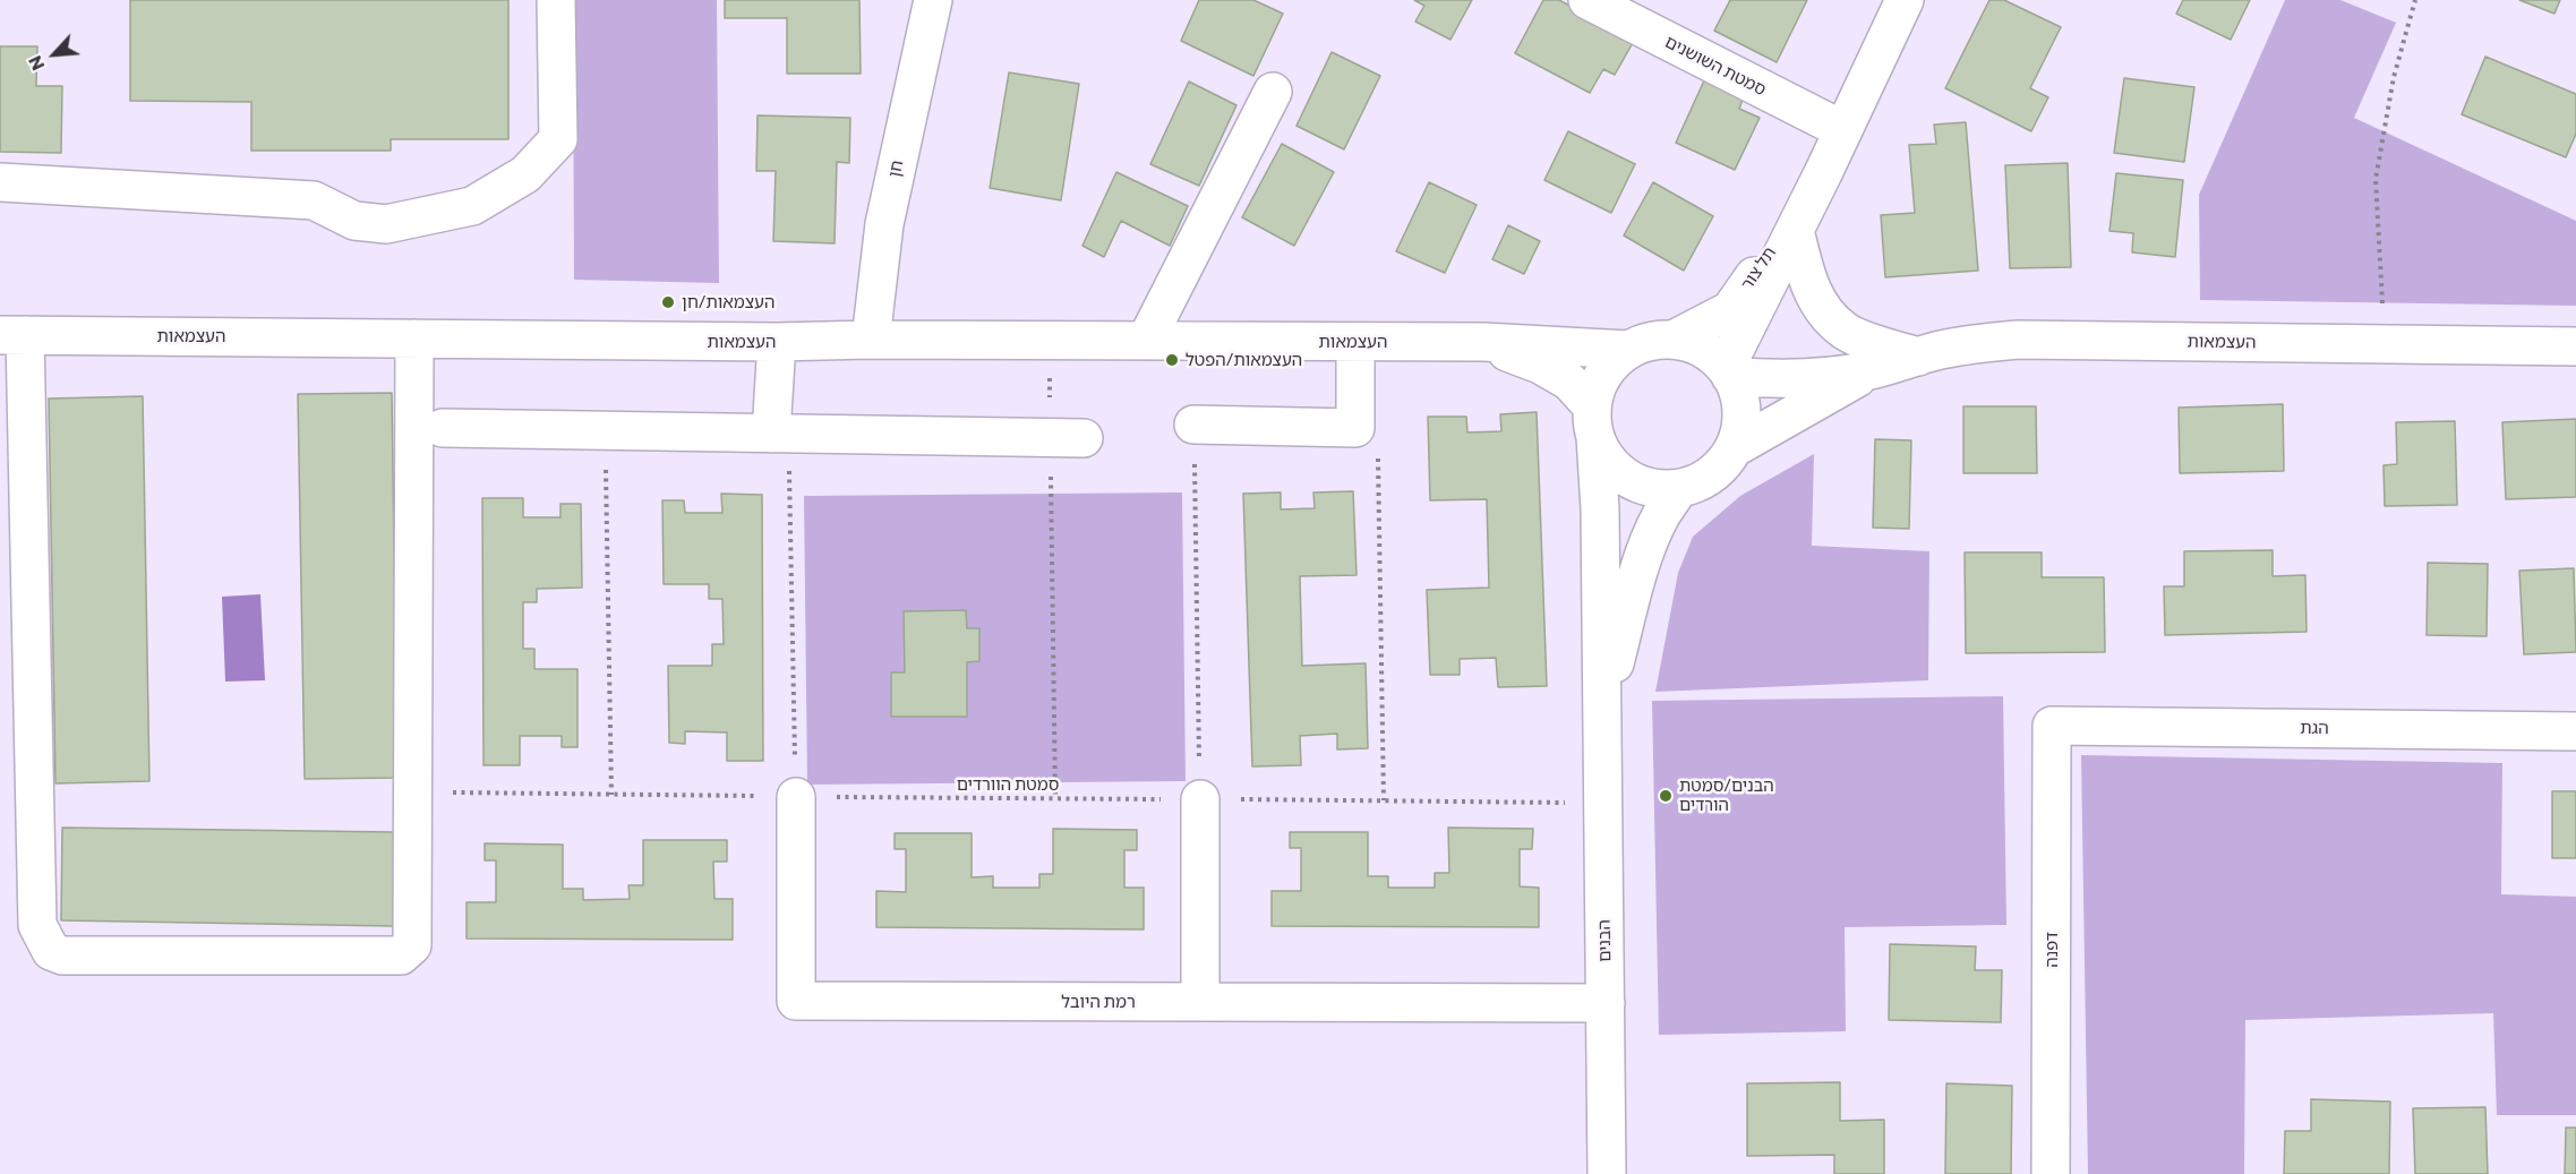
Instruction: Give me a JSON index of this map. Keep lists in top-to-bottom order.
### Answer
{
  "streets": {
    "street": [
      "סמטת השושנים",
      "חן",
      "תל צור",
      "העצמאות",
      "הגת",
      "הבנים",
      "דפנה",
      "רמת היובל"
    ],
    "path": ["סמטת הוורדים"]
  },
  "crossings": [
    ["סמטת השושנים", "תל צור"],
    ["חן", "העצמאות"],
    ["תל צור", "העצמאות"],
    ["תל צור", "הבנים"],
    ["העצמאות", "הבנים"],
    ["הגת", "דפנה"],
    ["סמטת הוורדים", "הבנים"],
    ["סמטת הוורדים", "רמת היובל"],
    ["הבנים", "רמת היובל"]
  ],
  "places": ["העצמאות/חן", "העצמאות/הפטל", "הבנים/סמטת הורדים"],
  "north": "bottom left"
}
